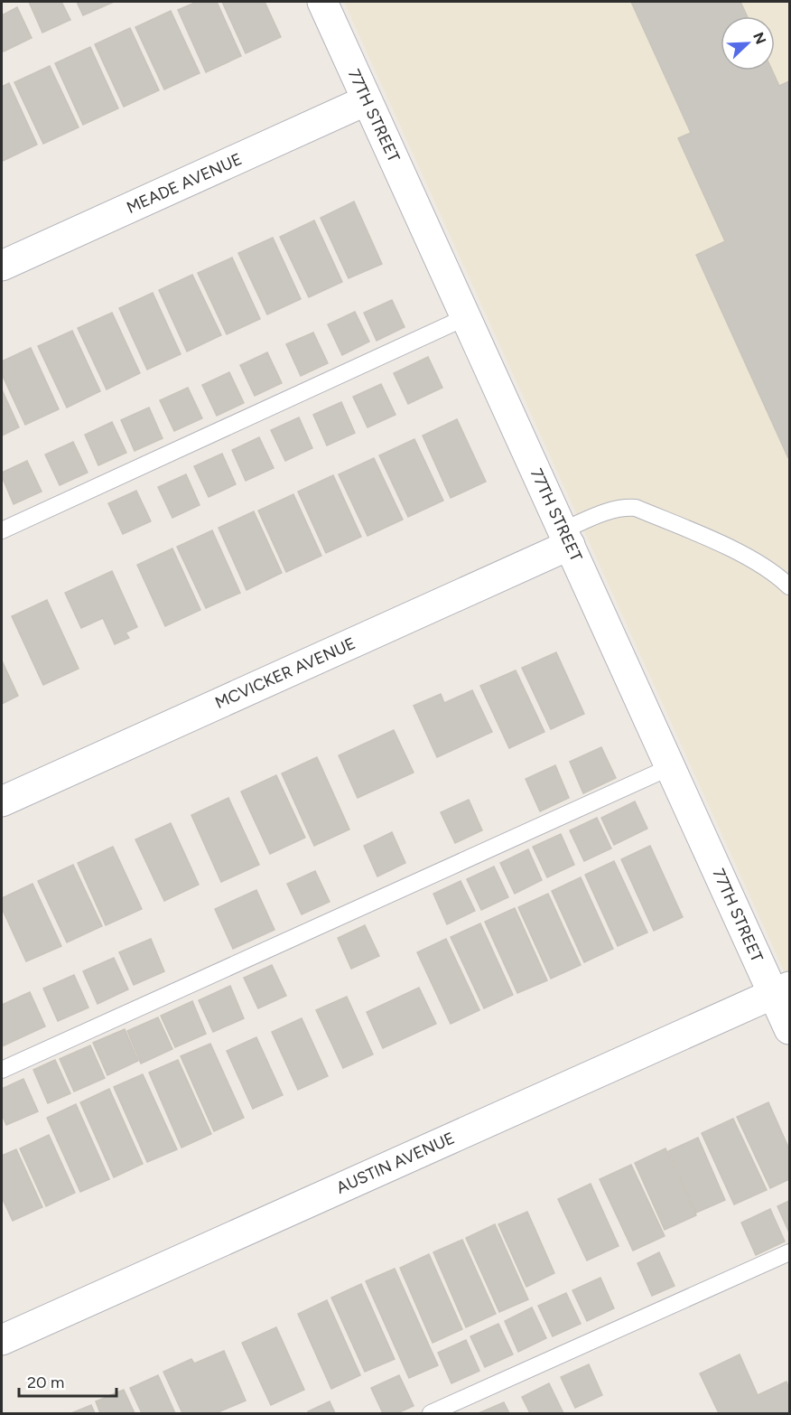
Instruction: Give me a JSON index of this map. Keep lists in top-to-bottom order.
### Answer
{
  "streets": {
    "street": [
      "77TH STREET",
      "MEADE AVENUE",
      "MCVICKER AVENUE",
      "AUSTIN AVENUE"
    ]
  },
  "crossings": [
    ["77TH STREET", "MEADE AVENUE"],
    ["77TH STREET", "MCVICKER AVENUE"],
    ["77TH STREET", "AUSTIN AVENUE"]
  ],
  "scale_bar": "20 m",
  "north": "top right"
}
